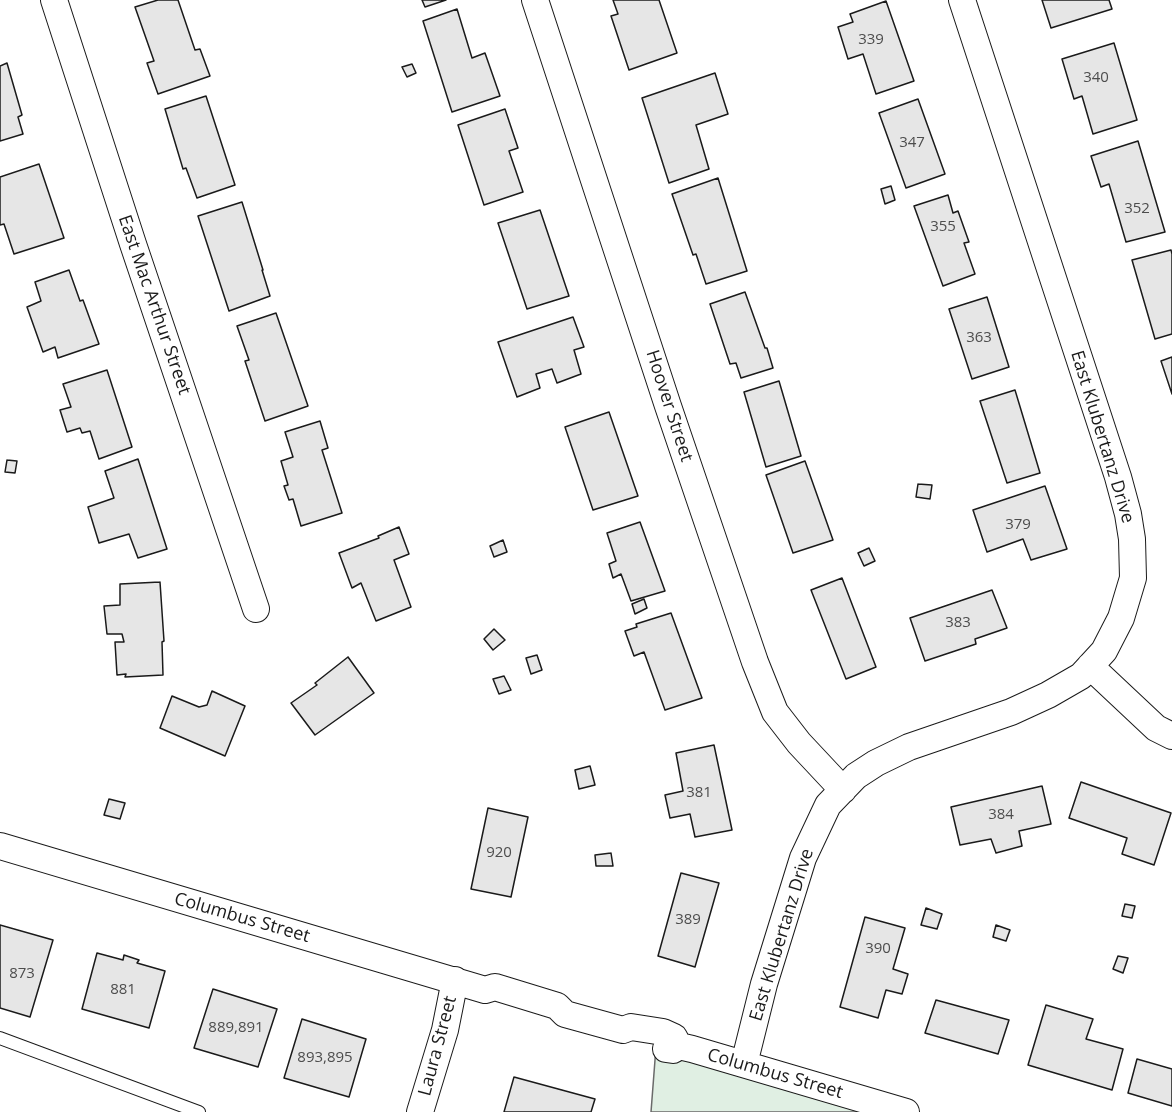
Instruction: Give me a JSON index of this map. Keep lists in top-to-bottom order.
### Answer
{
  "streets": {
    "street": [
      "East Mac Arthur Street",
      "Hoover Street",
      "East Klubertanz Drive",
      "Columbus Street",
      "Laura Street"
    ]
  },
  "crossings": [
    ["Hoover Street", "East Klubertanz Drive"],
    ["East Klubertanz Drive", "Columbus Street"],
    ["Columbus Street", "Laura Street"]
  ],
  "house_numbers": [
    "339",
    "340",
    "347",
    "352",
    "355",
    "363",
    "379",
    "383",
    "381",
    "384",
    "920",
    "389",
    "390",
    "873",
    "881",
    "889,891",
    "893,895"
  ]
}
